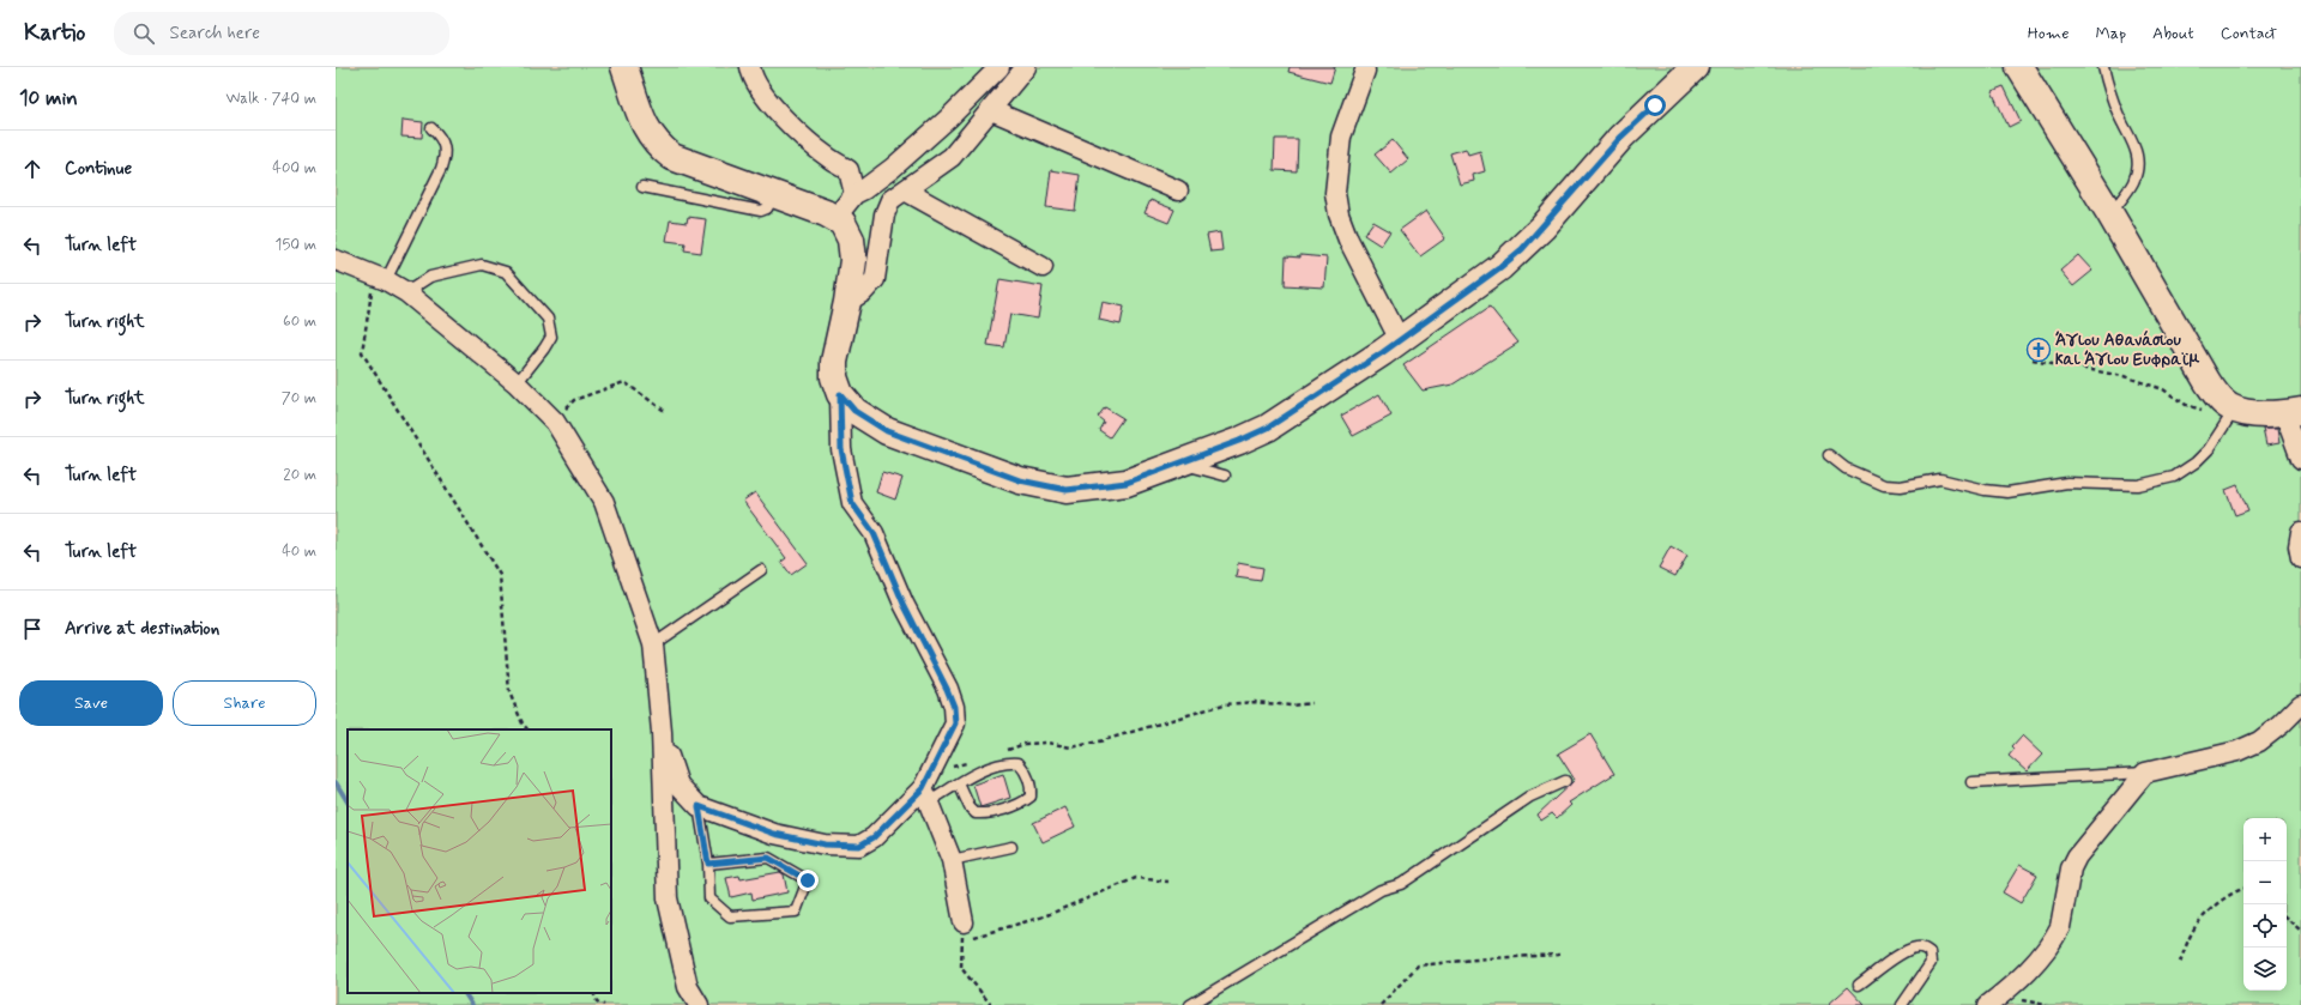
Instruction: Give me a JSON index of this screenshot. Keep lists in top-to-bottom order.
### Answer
{
  "places": {
    "church": ["Άγιου Αθανάσιου και Άγιου Ευφραϊμ"]
  },
  "page": {
    "header": "Kartio",
    "search": "Search here",
    "nav": [
      "Home",
      "Map",
      "About",
      "Contact"
    ],
    "heading": ["10 min", "Walk · 740 m"],
    "list": [
      ["Continue", "400 m"],
      ["Turn left", "150 m"],
      ["Turn right", "60 m"],
      ["Turn right", "70 m"],
      ["Turn left", "20 m"],
      ["Turn left", "40 m"],
      "Arrive at destination"
    ],
    "buttons": ["Save", "Share"],
    "map_buttons": ["+", "−"]
  }
}
